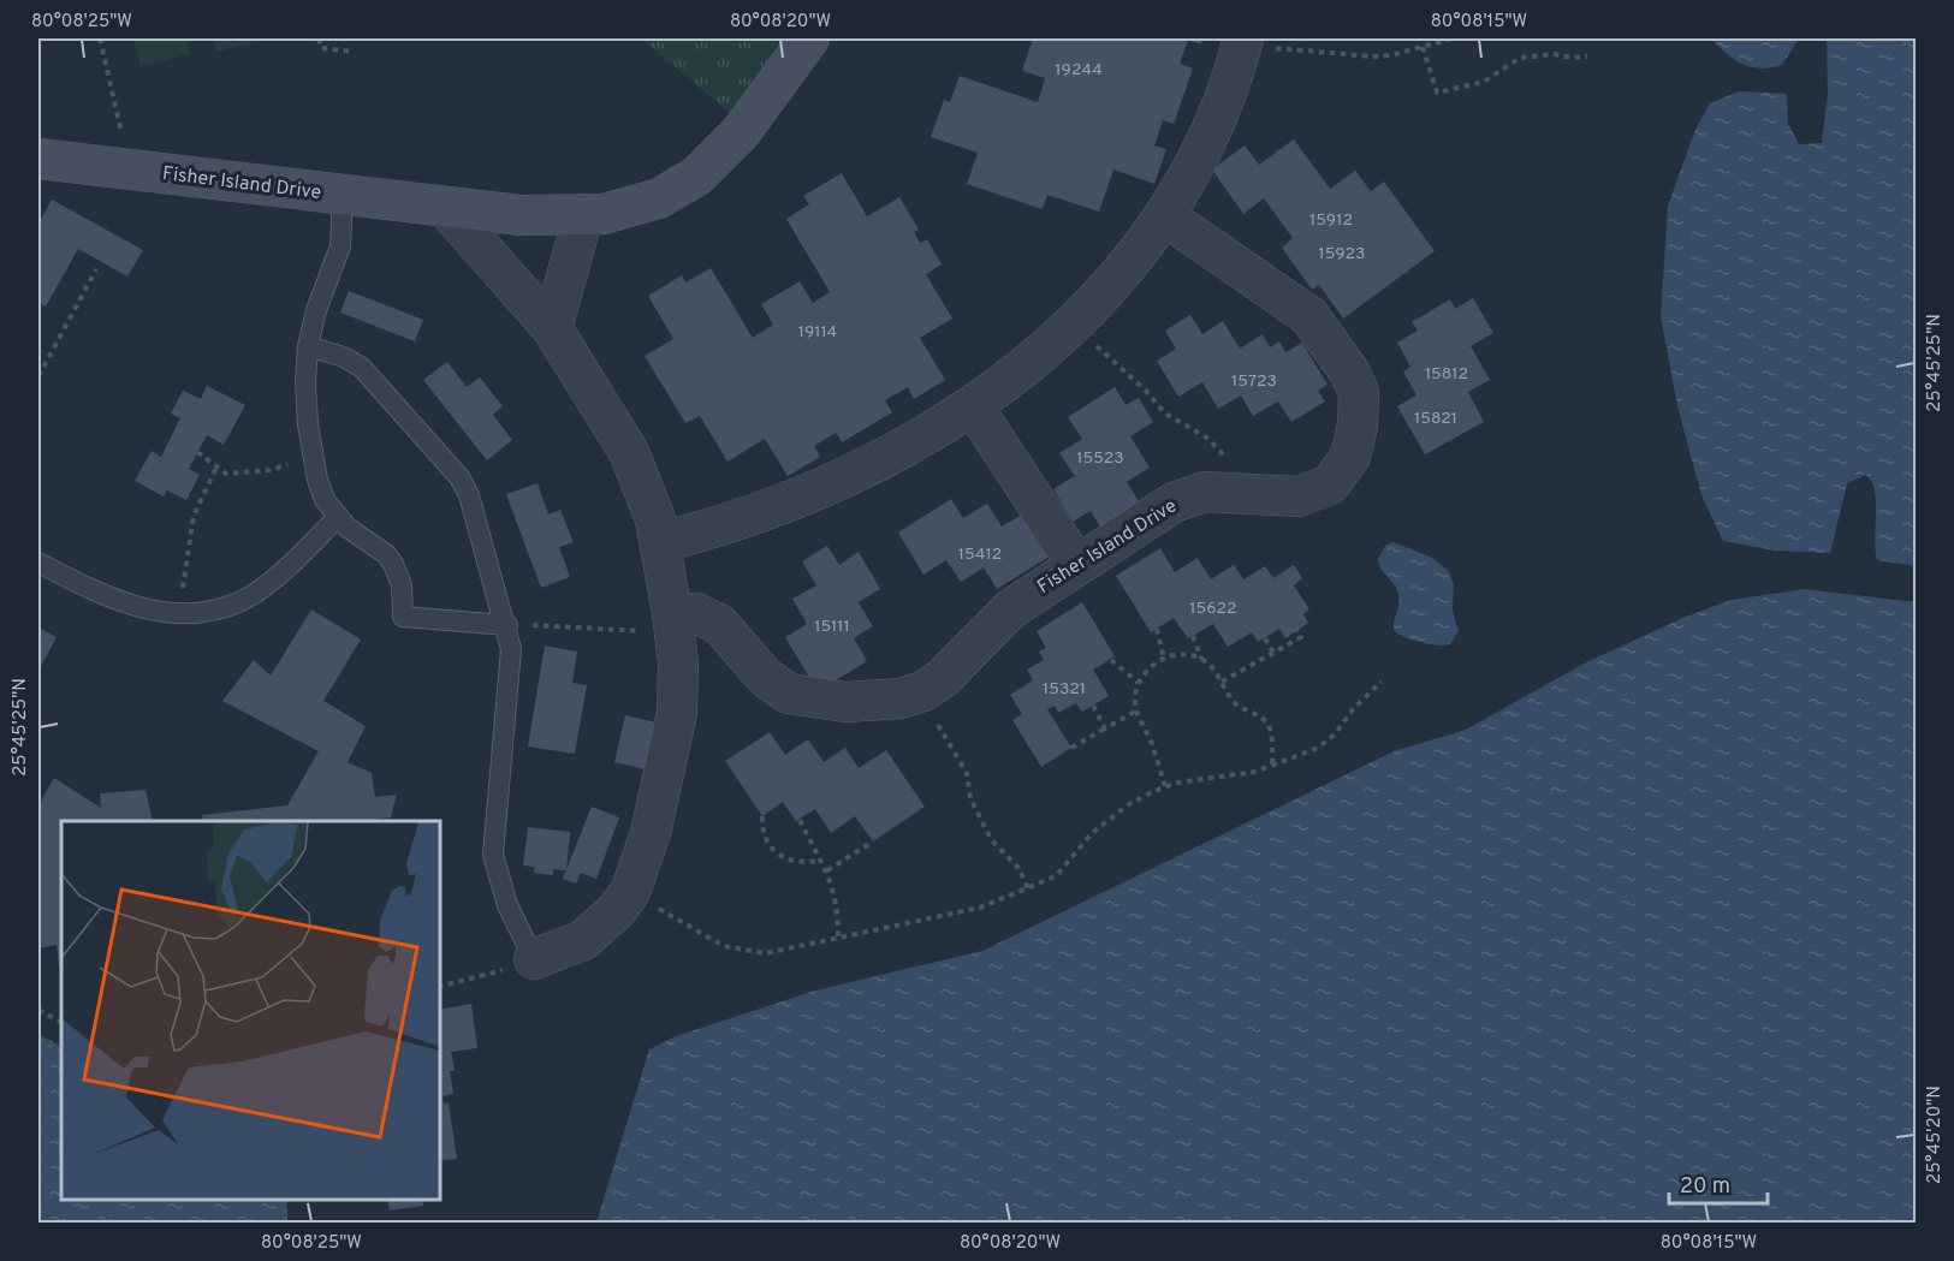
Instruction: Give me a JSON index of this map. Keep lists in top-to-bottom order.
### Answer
{
  "streets": {
    "street": ["Fisher Island Drive"]
  },
  "house_numbers": [
    "19244",
    "15912",
    "15923",
    "19114",
    "15812",
    "15723",
    "15821",
    "15523",
    "15412",
    "15622",
    "15111",
    "15321"
  ],
  "scale_bar": "20 m",
  "coordinates": [
    "80°08'25\"W",
    "80°08'20\"W",
    "80°08'15\"W",
    "25°45'25\"N",
    "25°45'20\"N"
  ]
}
